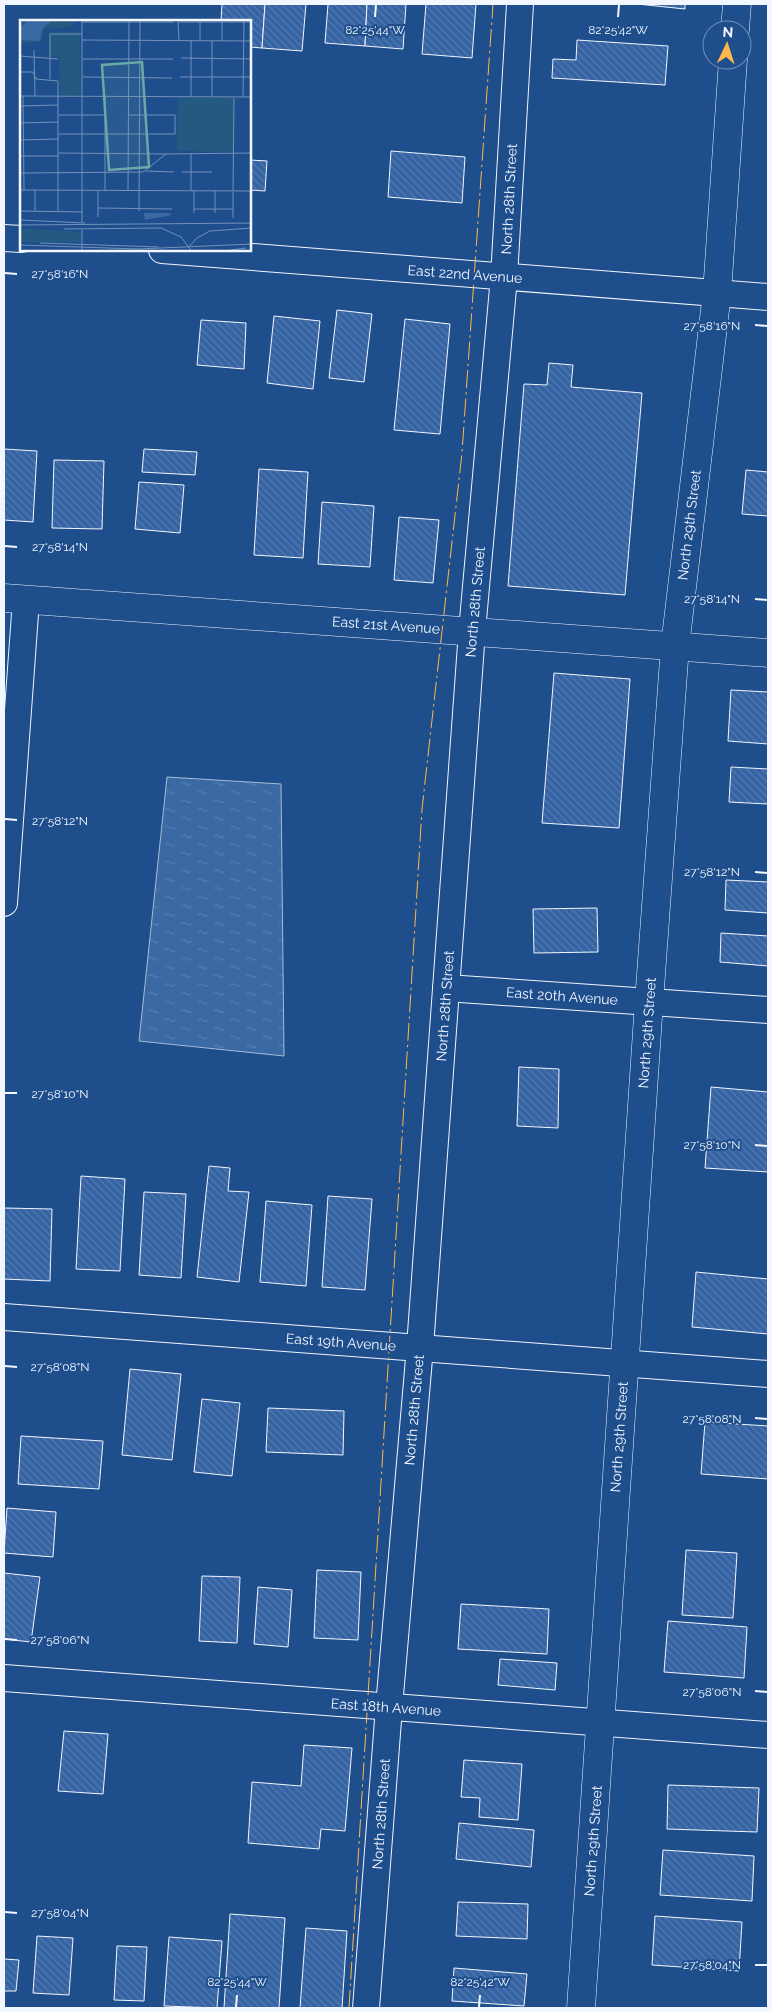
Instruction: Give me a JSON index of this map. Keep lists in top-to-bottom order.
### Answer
{
  "streets": {
    "street": [
      "North 28th Street",
      "East 22nd Avenue",
      "North 29th Street",
      "East 21st Avenue",
      "East 20th Avenue",
      "East 19th Avenue",
      "East 18th Avenue"
    ]
  },
  "crossings": [
    ["North 28th Street", "East 22nd Avenue"],
    ["North 28th Street", "East 21st Avenue"],
    ["North 28th Street", "East 20th Avenue"],
    ["North 28th Street", "East 19th Avenue"],
    ["North 28th Street", "East 18th Avenue"],
    ["East 22nd Avenue", "North 29th Street"],
    ["North 29th Street", "East 21st Avenue"],
    ["North 29th Street", "East 20th Avenue"],
    ["North 29th Street", "East 19th Avenue"],
    ["North 29th Street", "East 18th Avenue"]
  ],
  "north": "top",
  "coordinates": [
    "82°25'44\"W",
    "82°25'42\"W",
    "27°58'16\"N",
    "27°58'14\"N",
    "27°58'12\"N",
    "27°58'10\"N",
    "27°58'08\"N",
    "27°58'06\"N",
    "27°58'04\"N"
  ]
}
